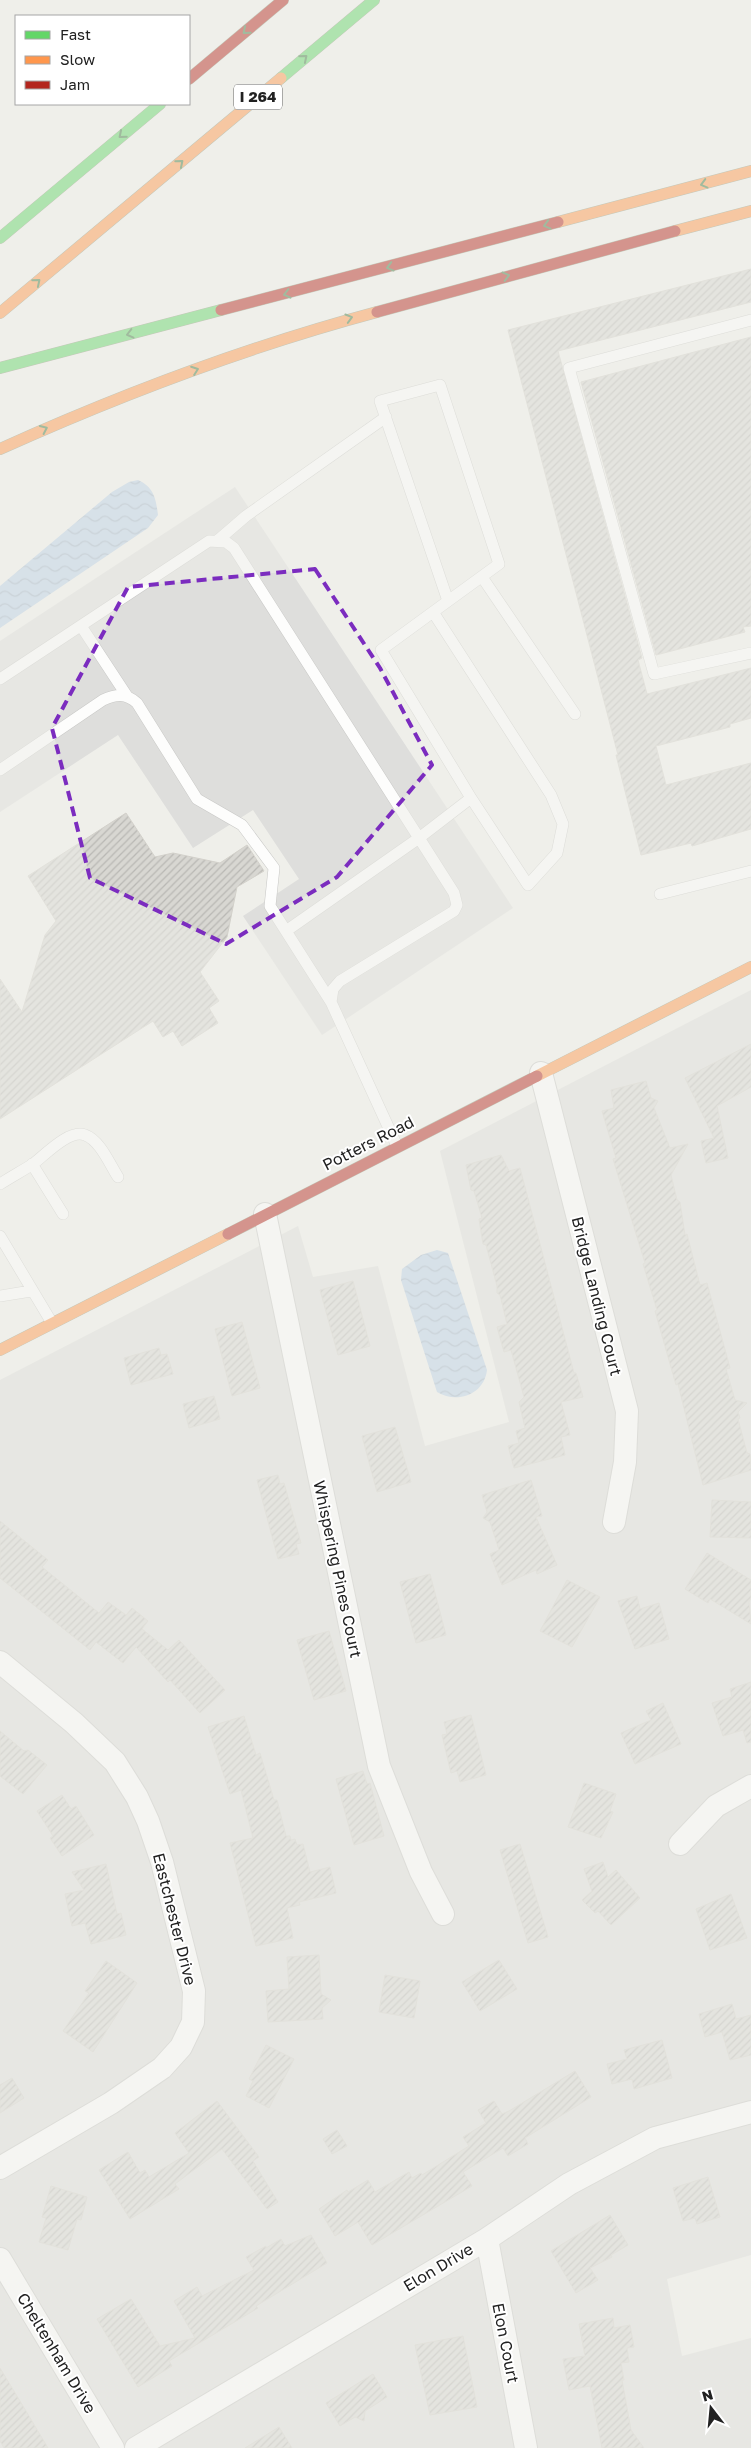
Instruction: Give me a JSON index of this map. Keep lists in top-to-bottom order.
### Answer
{
  "streets": {
    "main road": ["I 264", "Potters Road"],
    "street": [
      "Bridge Landing Court",
      "Whispering Pines Court",
      "Eastchester Drive",
      "Elon Drive",
      "Elon Court",
      "Cheltenham Drive"
    ]
  },
  "crossings": [
    ["Potters Road", "Bridge Landing Court"],
    ["Potters Road", "Whispering Pines Court"],
    ["Elon Drive", "Elon Court"]
  ],
  "legend": ["Fast", "Slow", "Jam"],
  "north": "top"
}
